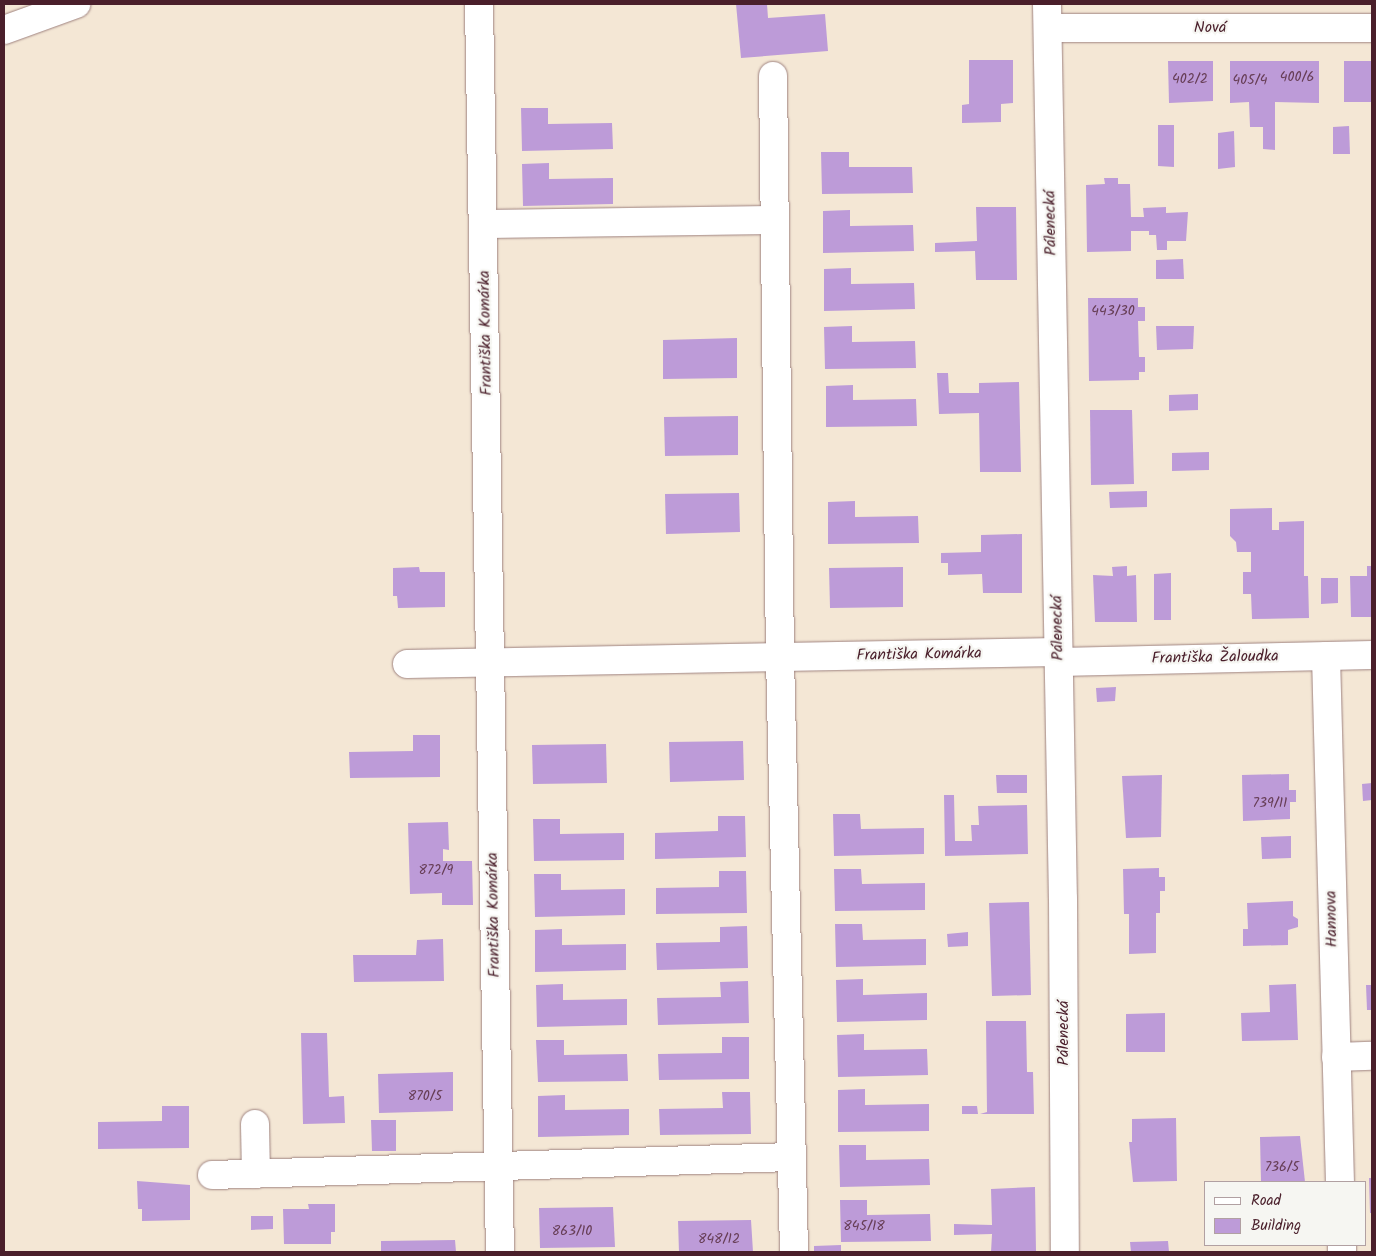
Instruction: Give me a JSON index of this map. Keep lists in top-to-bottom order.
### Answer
{
  "streets": {
    "street": [
      "Nová",
      "Pálenecká",
      "Františka Komárka",
      "Františka Žaloudka",
      "Hannova"
    ]
  },
  "crossings": [
    ["Nová", "Pálenecká"],
    ["Pálenecká", "Františka Komárka"],
    ["Pálenecká", "Františka Žaloudka"],
    ["Františka Komárka", "Františka Žaloudka"],
    ["Františka Žaloudka", "Hannova"]
  ],
  "house_numbers": [
    "400/6",
    "402/2",
    "405/4",
    "443/30",
    "739/11",
    "872/9",
    "870/5",
    "736/5",
    "845/18",
    "863/10",
    "848/12"
  ],
  "legend": ["Road", "Building"]
}
